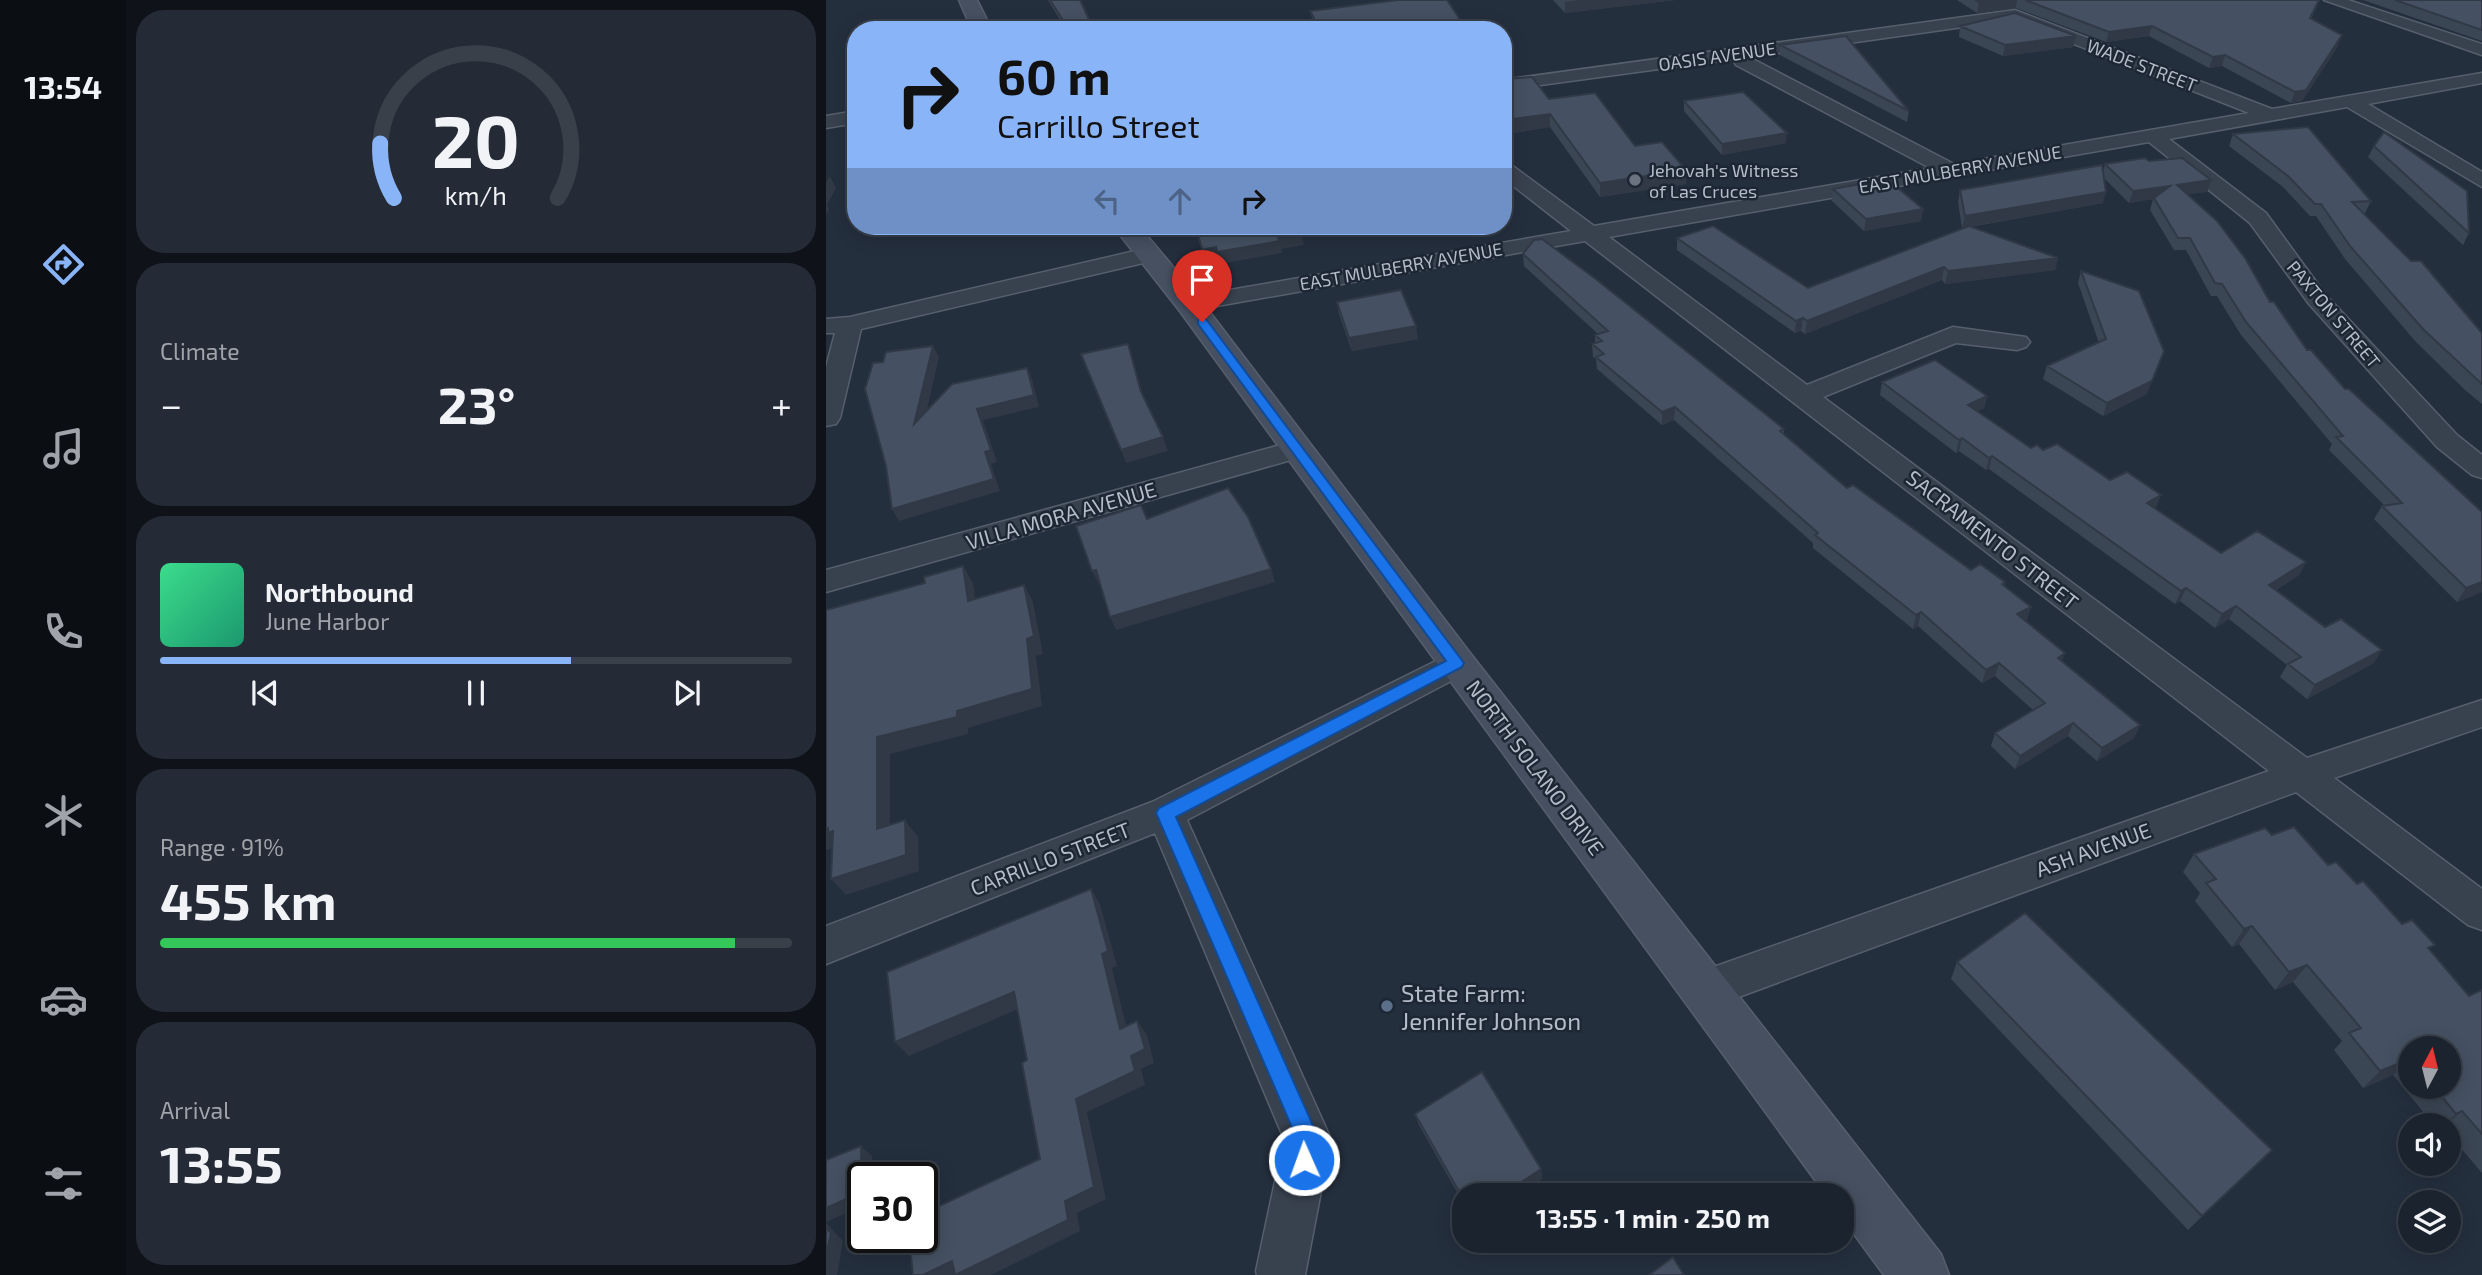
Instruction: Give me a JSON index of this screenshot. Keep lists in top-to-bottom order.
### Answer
{
  "streets": {
    "main road": ["NORTH SOLANO DRIVE"],
    "street": [
      "OASIS AVENUE",
      "WADE STREET",
      "EAST MULBERRY AVENUE",
      "PAXTON STREET",
      "VILLA MORA AVENUE",
      "SACRAMENTO STREET",
      "ASH AVENUE",
      "CARRILLO STREET"
    ]
  },
  "crossings": [
    ["OASIS AVENUE", "WADE STREET"],
    ["WADE STREET", "EAST MULBERRY AVENUE"],
    ["EAST MULBERRY AVENUE", "PAXTON STREET"],
    ["EAST MULBERRY AVENUE", "SACRAMENTO STREET"],
    ["EAST MULBERRY AVENUE", "NORTH SOLANO DRIVE"],
    ["VILLA MORA AVENUE", "NORTH SOLANO DRIVE"],
    ["SACRAMENTO STREET", "ASH AVENUE"],
    ["NORTH SOLANO DRIVE", "ASH AVENUE"],
    ["NORTH SOLANO DRIVE", "CARRILLO STREET"]
  ],
  "places": ["Jehovah's Witness of Las Cruces", "State Farm: Jennifer Johnson"],
  "north": "top",
  "page": {
    "tabs": "13:54",
    "turn": ["60 m", "Carrillo Street"],
    "tile": [
      "Climate",
      ["Range · 91%", "455 km"],
      ["Arrival", "13:55"]
    ],
    "heat": ["−", "23°", "+"],
    "song": ["Northbound", "June Harbor"],
    "limit": "30",
    "trip": "13:55 · 1 min · 250 m",
    "gauge": ["20", "km/h"]
  }
}
